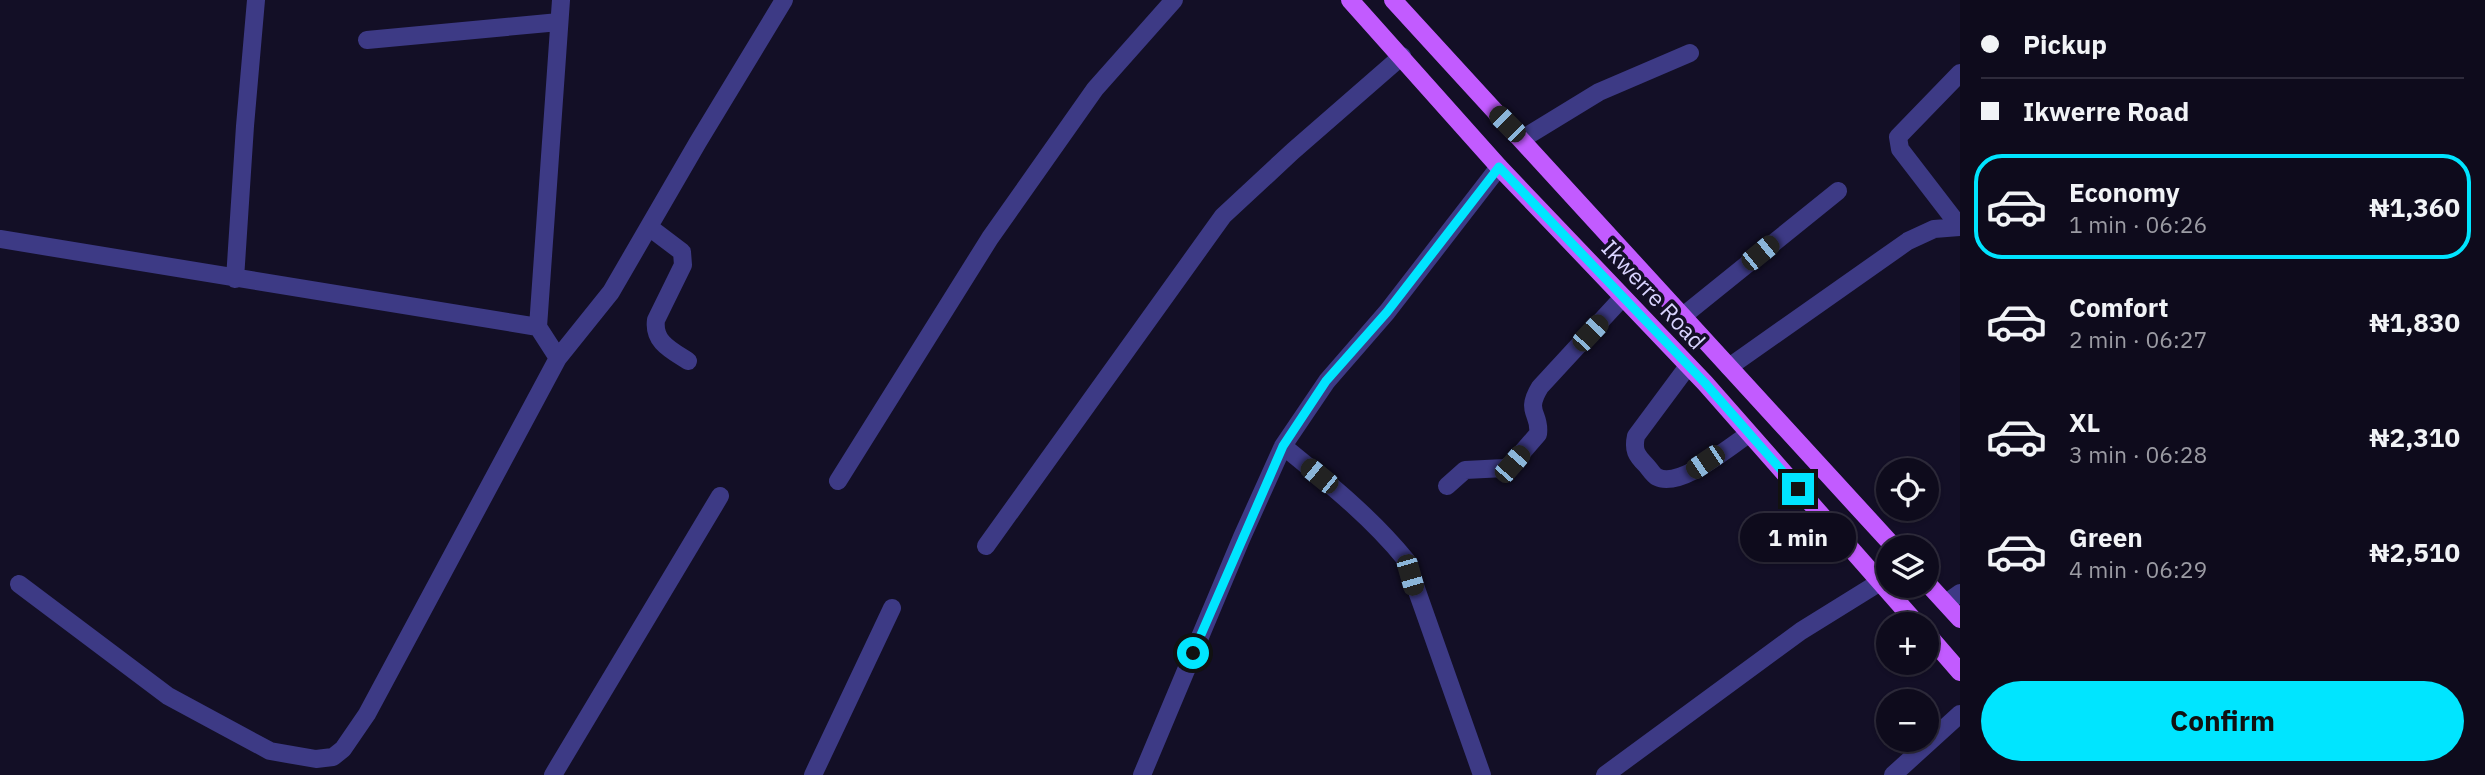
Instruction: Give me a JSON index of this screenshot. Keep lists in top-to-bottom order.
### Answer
{
  "streets": {
    "main road": ["Ikwerre Road"]
  },
  "page": {
    "banner": ["Pickup", "Ikwerre Road"],
    "list": [
      {
        "name": "Economy",
        "note": "1 min · 06:26",
        "value": "₦1,360"
      },
      {
        "name": "Comfort",
        "note": "2 min · 06:27",
        "value": "₦1,830"
      },
      {
        "name": "XL",
        "note": "3 min · 06:28",
        "value": "₦2,310"
      },
      {
        "name": "Green",
        "note": "4 min · 06:29",
        "value": "₦2,510"
      }
    ],
    "map_buttons": ["+", "−"],
    "bubble": "1 min",
    "buttons": "Confirm"
  }
}
